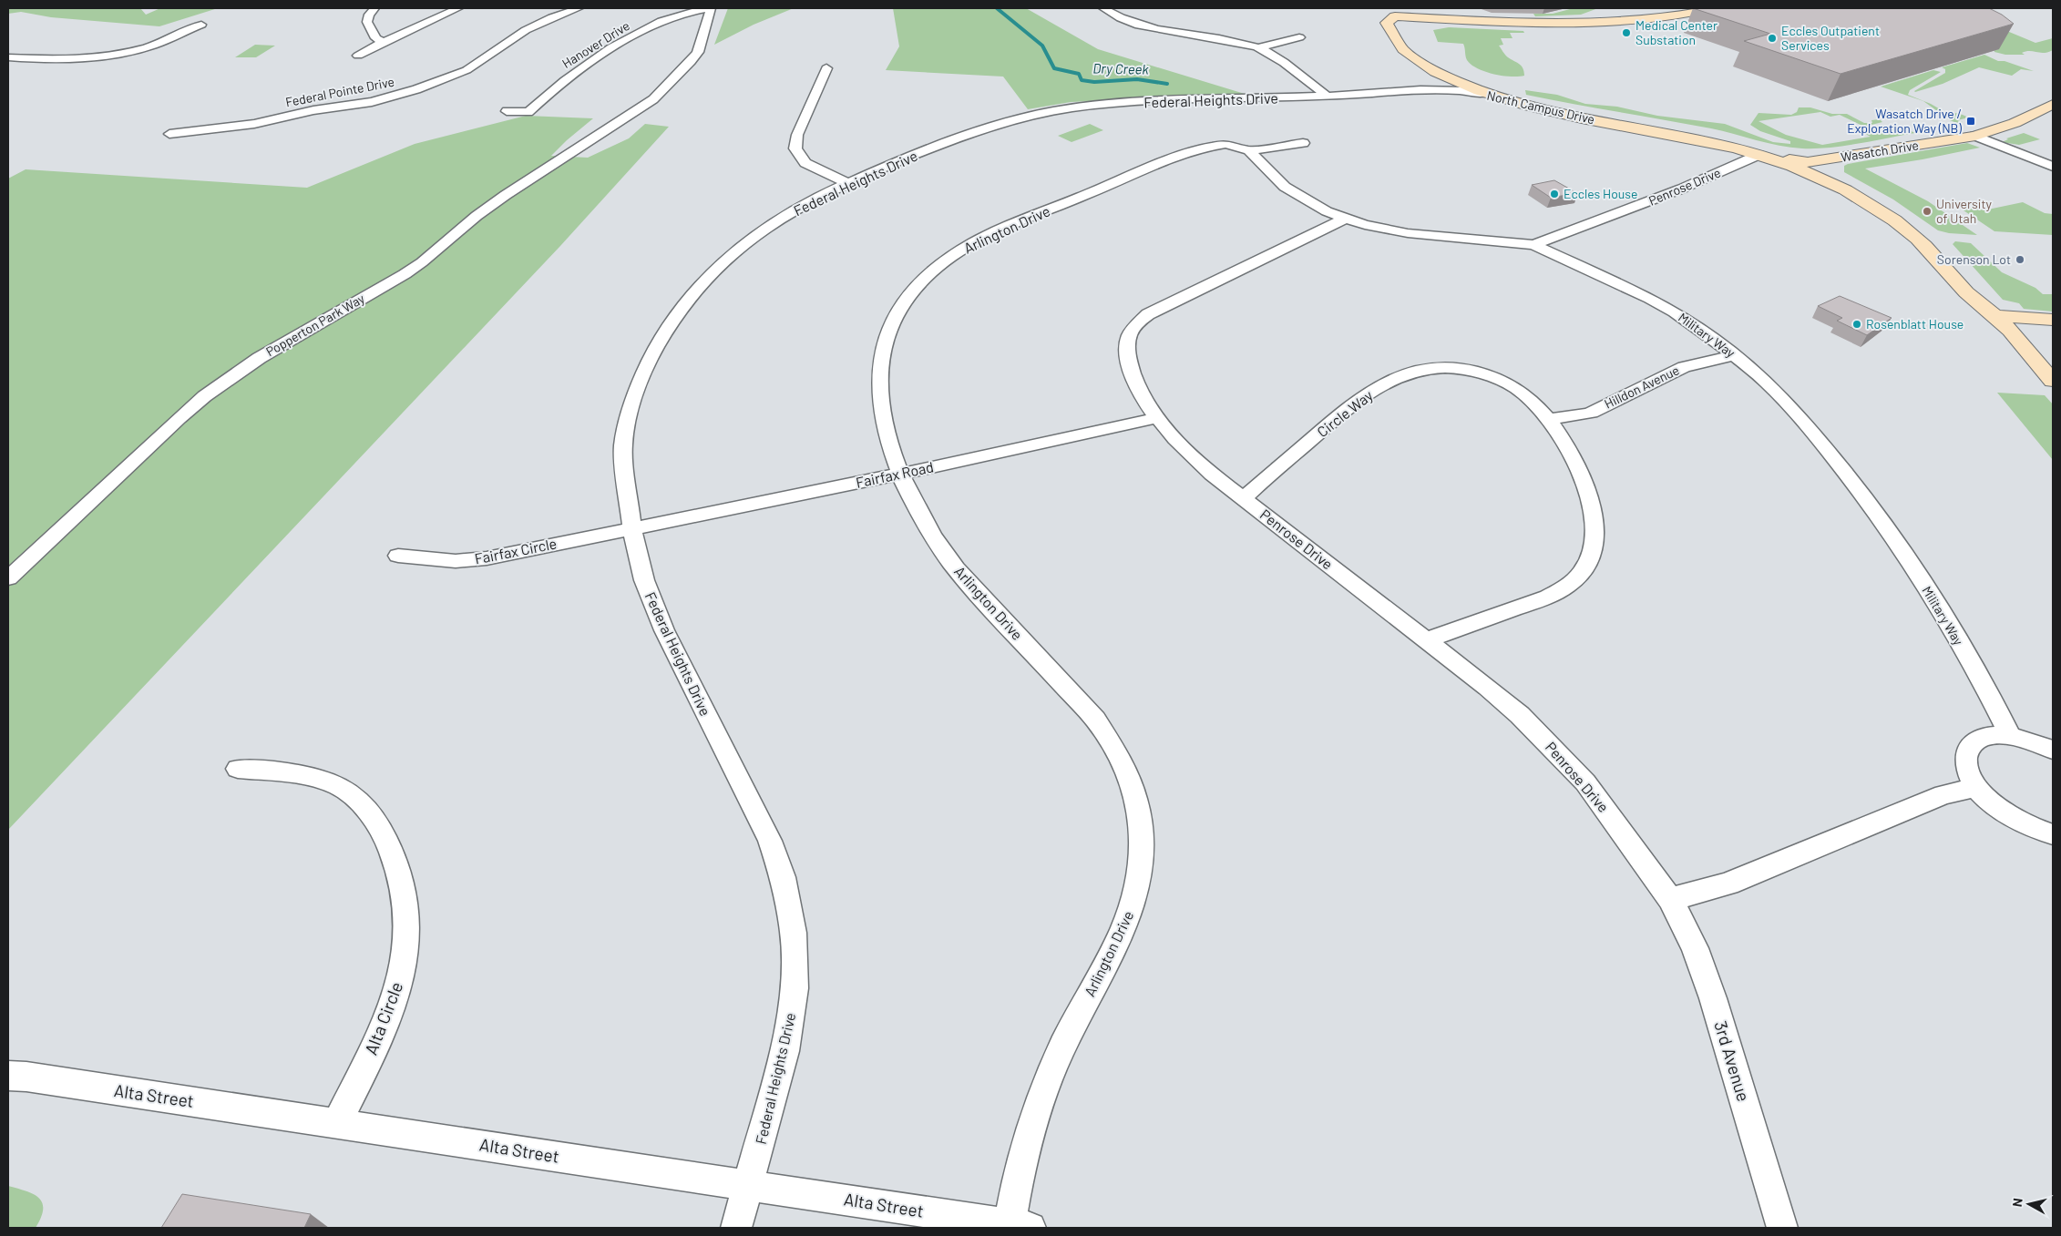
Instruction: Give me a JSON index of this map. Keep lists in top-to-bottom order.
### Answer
{
  "streets": {
    "main road": ["North Campus Drive", "Wasatch Drive"],
    "street": [
      "Hanover Drive",
      "Federal Pointe Drive",
      "Federal Heights Drive",
      "Penrose Drive",
      "Arlington Drive",
      "Popperton Park Way",
      "Military Way",
      "Hilldon Avenue",
      "Circle Way",
      "Fairfax Road",
      "Fairfax Circle",
      "Alta Circle",
      "3rd Avenue",
      "Alta Street"
    ]
  },
  "crossings": [
    ["Hanover Drive", "Popperton Park Way"],
    ["Federal Heights Drive", "North Campus Drive"],
    ["Federal Heights Drive", "Fairfax Road"],
    ["Federal Heights Drive", "Fairfax Circle"],
    ["Federal Heights Drive", "Alta Street"],
    ["North Campus Drive", "Wasatch Drive"],
    ["North Campus Drive", "Penrose Drive"],
    ["Penrose Drive", "Military Way"],
    ["Penrose Drive", "Circle Way"],
    ["Penrose Drive", "Fairfax Road"],
    ["Penrose Drive", "3rd Avenue"],
    ["Arlington Drive", "Military Way"],
    ["Arlington Drive", "Fairfax Road"],
    ["Arlington Drive", "Alta Street"],
    ["Military Way", "Hilldon Avenue"],
    ["Hilldon Avenue", "Circle Way"],
    ["Fairfax Road", "Fairfax Circle"],
    ["Alta Circle", "Alta Street"]
  ],
  "water": ["Dry Creek"],
  "places": {
    "other": [
      "Medical Center Substation",
      "Eccles Outpatient Services",
      "Eccles House",
      "University of Utah",
      "Sorenson Lot",
      "Rosenblatt House"
    ],
    "transit": ["Wasatch Drive / Exploration Way (NB)"]
  },
  "north": "left"
}
